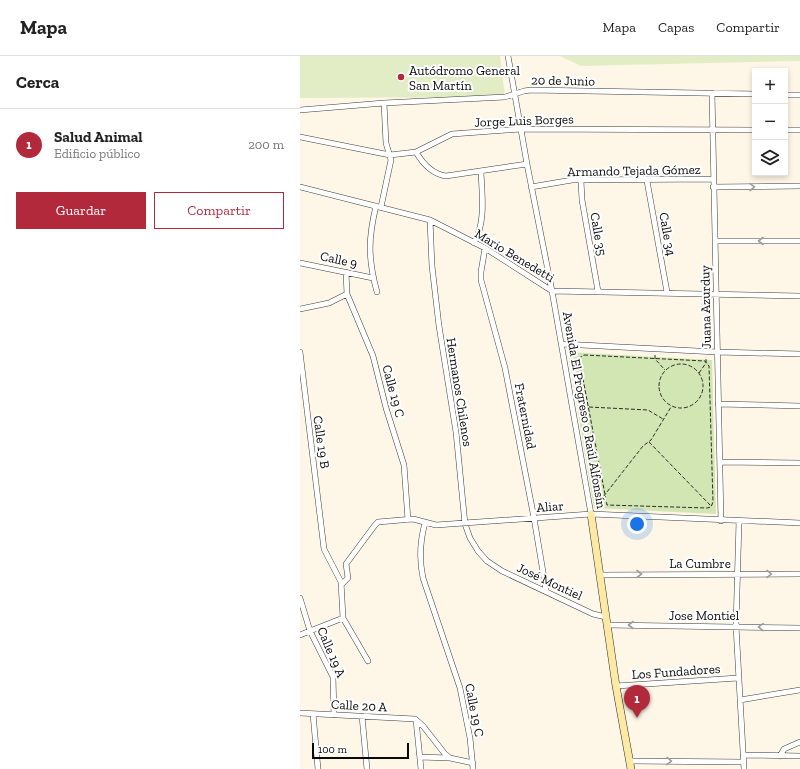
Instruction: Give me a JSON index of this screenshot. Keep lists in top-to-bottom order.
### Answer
{
  "streets": {
    "street": [
      "20 de Junio",
      "Jorge Luis Borges",
      "Armando Tejada Gómez",
      "Calle 35",
      "Calle 34",
      "Mario Benedetti",
      "Calle 9",
      "Juana Azurduy",
      "Calle 19 C",
      "Hermanos Chilenos",
      "Avenida El Progreso o Raúl Alfonsín",
      "Fraternidad",
      "Calle 19 B",
      "Aliar",
      "La Cumbre",
      "José Montiel",
      "Jose Montiel",
      "Calle 19 A",
      "Los Fundadores",
      "Calle 20 A"
    ]
  },
  "crossings": [
    ["20 de Junio", "Calle 9"],
    ["20 de Junio", "Juana Azurduy"],
    ["20 de Junio", "Avenida El Progreso o Raúl Alfonsín"],
    ["Jorge Luis Borges", "Calle 9"],
    ["Jorge Luis Borges", "Juana Azurduy"],
    ["Jorge Luis Borges", "Avenida El Progreso o Raúl Alfonsín"],
    ["Armando Tejada Gómez", "Calle 35"],
    ["Armando Tejada Gómez", "Calle 34"],
    ["Armando Tejada Gómez", "Juana Azurduy"],
    ["Armando Tejada Gómez", "Avenida El Progreso o Raúl Alfonsín"],
    ["Calle 35", "Mario Benedetti"],
    ["Calle 34", "Mario Benedetti"],
    ["Mario Benedetti", "Calle 9"],
    ["Mario Benedetti", "Juana Azurduy"],
    ["Mario Benedetti", "Hermanos Chilenos"],
    ["Mario Benedetti", "Avenida El Progreso o Raúl Alfonsín"],
    ["Mario Benedetti", "Fraternidad"],
    ["Calle 9", "Calle 19 C"],
    ["Juana Azurduy", "Aliar"],
    ["Calle 19 C", "Aliar"],
    ["Hermanos Chilenos", "Aliar"],
    ["Hermanos Chilenos", "José Montiel"],
    ["Avenida El Progreso o Raúl Alfonsín", "Aliar"],
    ["Avenida El Progreso o Raúl Alfonsín", "La Cumbre"],
    ["Avenida El Progreso o Raúl Alfonsín", "José Montiel"],
    ["Avenida El Progreso o Raúl Alfonsín", "Jose Montiel"],
    ["Avenida El Progreso o Raúl Alfonsín", "Los Fundadores"],
    ["Fraternidad", "Aliar"],
    ["Fraternidad", "José Montiel"],
    ["Calle 19 B", "Aliar"],
    ["Calle 19 A", "Calle 20 A"]
  ],
  "one_way": ["La Cumbre", "Jose Montiel"],
  "places": ["Autódromo General San Martín"],
  "scale_bar": "100 m",
  "page": {
    "header": "Mapa",
    "nav": ["Mapa", "Capas", "Compartir"],
    "heading": "Cerca",
    "map_buttons": ["+", "−"],
    "list": [
      {
        "mark": "1",
        "name": "Salud Animal",
        "note": "Edificio público",
        "value": "200 m"
      }
    ],
    "buttons": ["Guardar", "Compartir"],
    "pins": "1",
    "scale": "100 m"
  }
}
